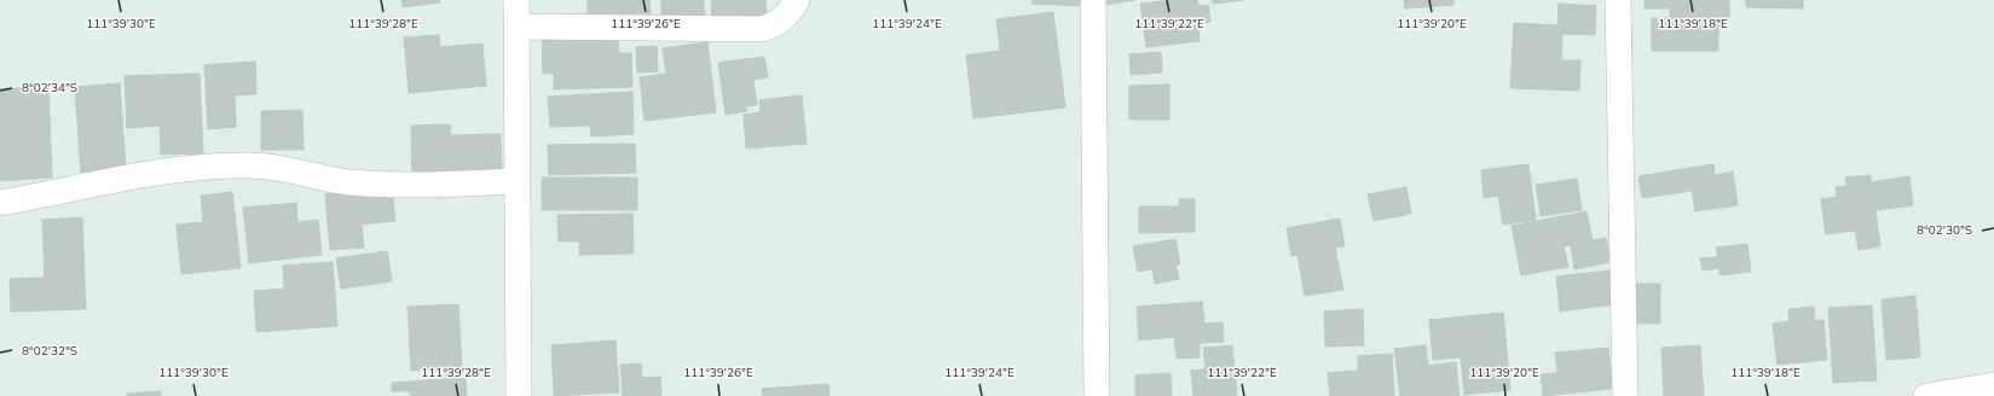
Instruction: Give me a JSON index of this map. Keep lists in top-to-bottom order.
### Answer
{
  "coordinates": [
    "111°39'30\"E",
    "111°39'28\"E",
    "111°39'26\"E",
    "111°39'24\"E",
    "111°39'22\"E",
    "111°39'20\"E",
    "111°39'18\"E",
    "8°02'34\"S",
    "8°02'30\"S",
    "8°02'32\"S"
  ]
}
